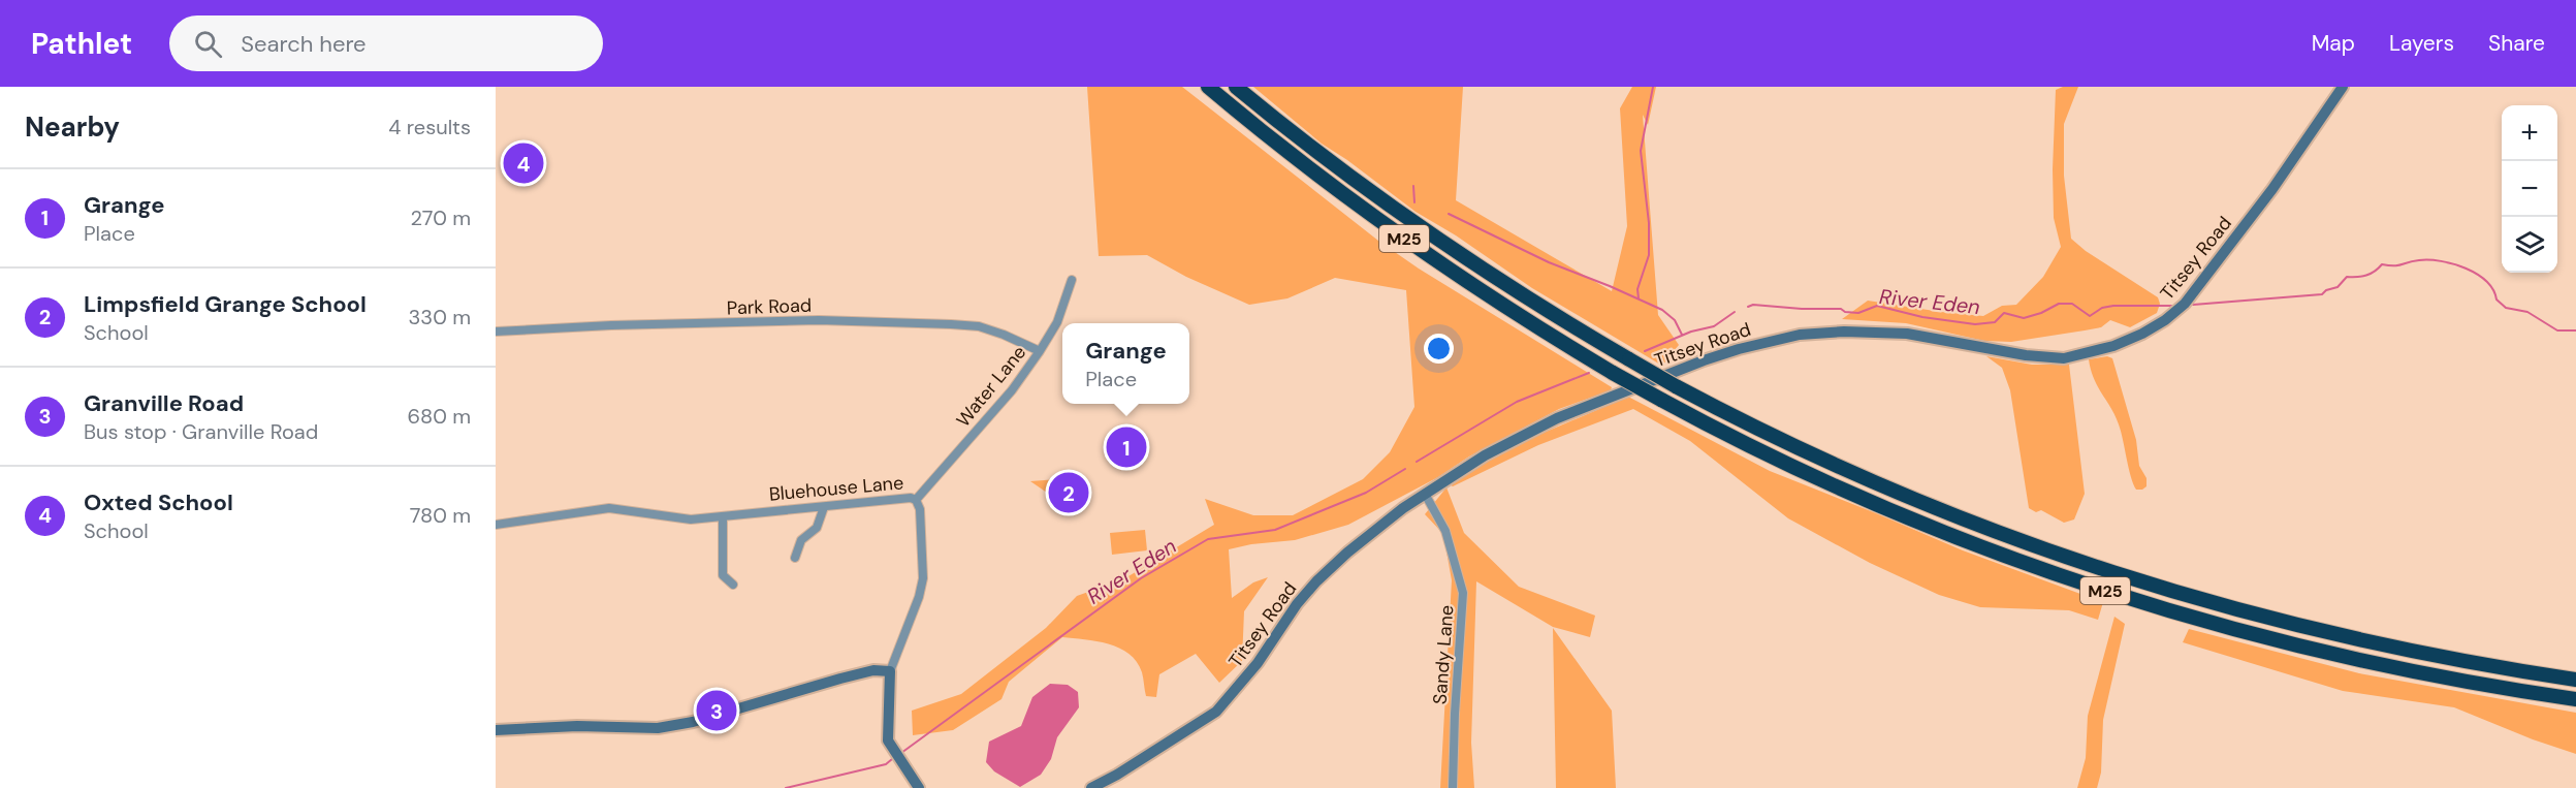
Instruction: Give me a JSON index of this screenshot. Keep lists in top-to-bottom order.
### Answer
{
  "streets": {
    "highway": ["M25"],
    "main road": ["Titsey Road", "Bluehouse Lane"],
    "street": ["Park Road", "Water Lane", "Sandy Lane"]
  },
  "crossings": [
    ["Titsey Road", "Sandy Lane"],
    ["Park Road", "Water Lane"],
    ["Water Lane", "Bluehouse Lane"]
  ],
  "water": ["River Eden"],
  "page": {
    "header": "Pathlet",
    "search": "Search here",
    "nav": ["Map", "Layers", "Share"],
    "heading": ["Nearby", "4 results"],
    "map_buttons": ["+", "−"],
    "pins": [
      "4",
      "1",
      "2",
      "3"
    ],
    "list": [
      {
        "mark": "1",
        "name": "Grange",
        "note": "Place",
        "value": "270 m"
      },
      {
        "mark": "2",
        "name": "Limpsfield Grange School",
        "note": "School",
        "value": "330 m"
      },
      {
        "mark": "3",
        "name": "Granville Road",
        "note": "Bus stop · Granville Road",
        "value": "680 m"
      },
      {
        "mark": "4",
        "name": "Oxted School",
        "note": "School",
        "value": "780 m"
      }
    ],
    "popup": ["Grange", "Place"]
  }
}
